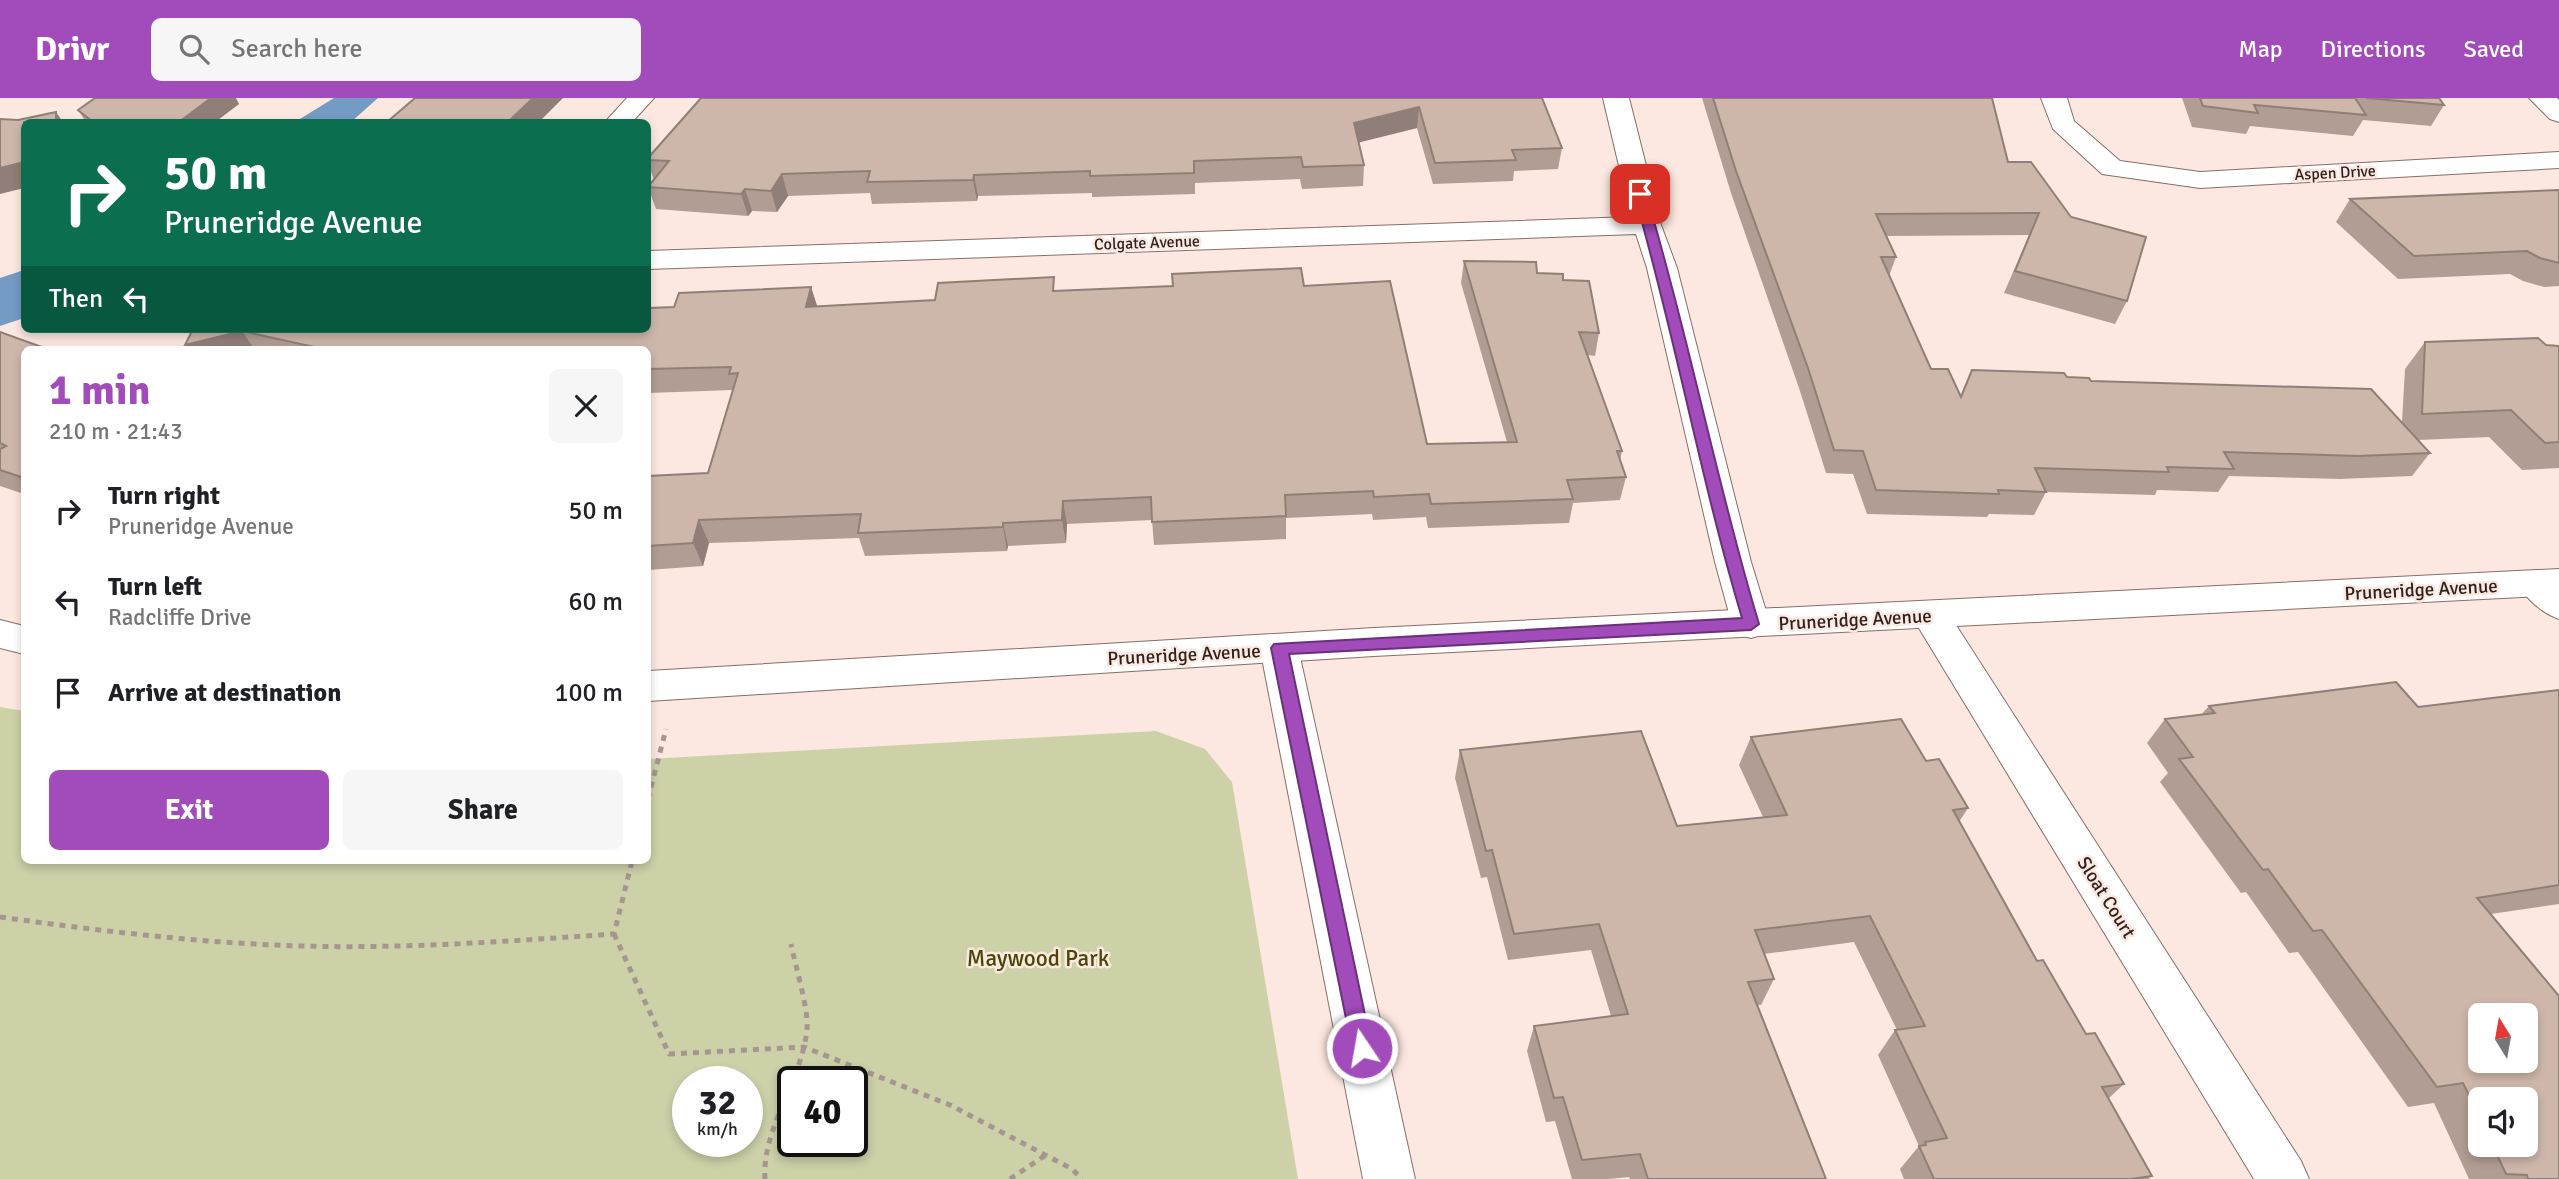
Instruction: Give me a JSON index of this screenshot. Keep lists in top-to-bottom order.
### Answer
{
  "streets": {
    "street": [
      "Aspen Drive",
      "Colgate Avenue",
      "Pruneridge Avenue",
      "Sloat Court"
    ]
  },
  "crossings": [
    ["Pruneridge Avenue", "Sloat Court"]
  ],
  "parks": ["Maywood Park"],
  "north": "top",
  "page": {
    "header": "Drivr",
    "search": "Search here",
    "nav": ["Map", "Directions", "Saved"],
    "turn": ["50 m", "Pruneridge Avenue"],
    "then": "Then",
    "heading": ["1 min", "210 m · 21:43"],
    "list": [
      {
        "name": "Turn right",
        "note": "Pruneridge Avenue",
        "value": "50 m"
      },
      {
        "name": "Turn left",
        "note": "Radcliffe Drive",
        "value": "60 m"
      },
      {
        "name": "Arrive at destination",
        "value": "100 m"
      }
    ],
    "buttons": ["Exit", "Share"],
    "speed": "32 km/h",
    "limit": "40"
  }
}
